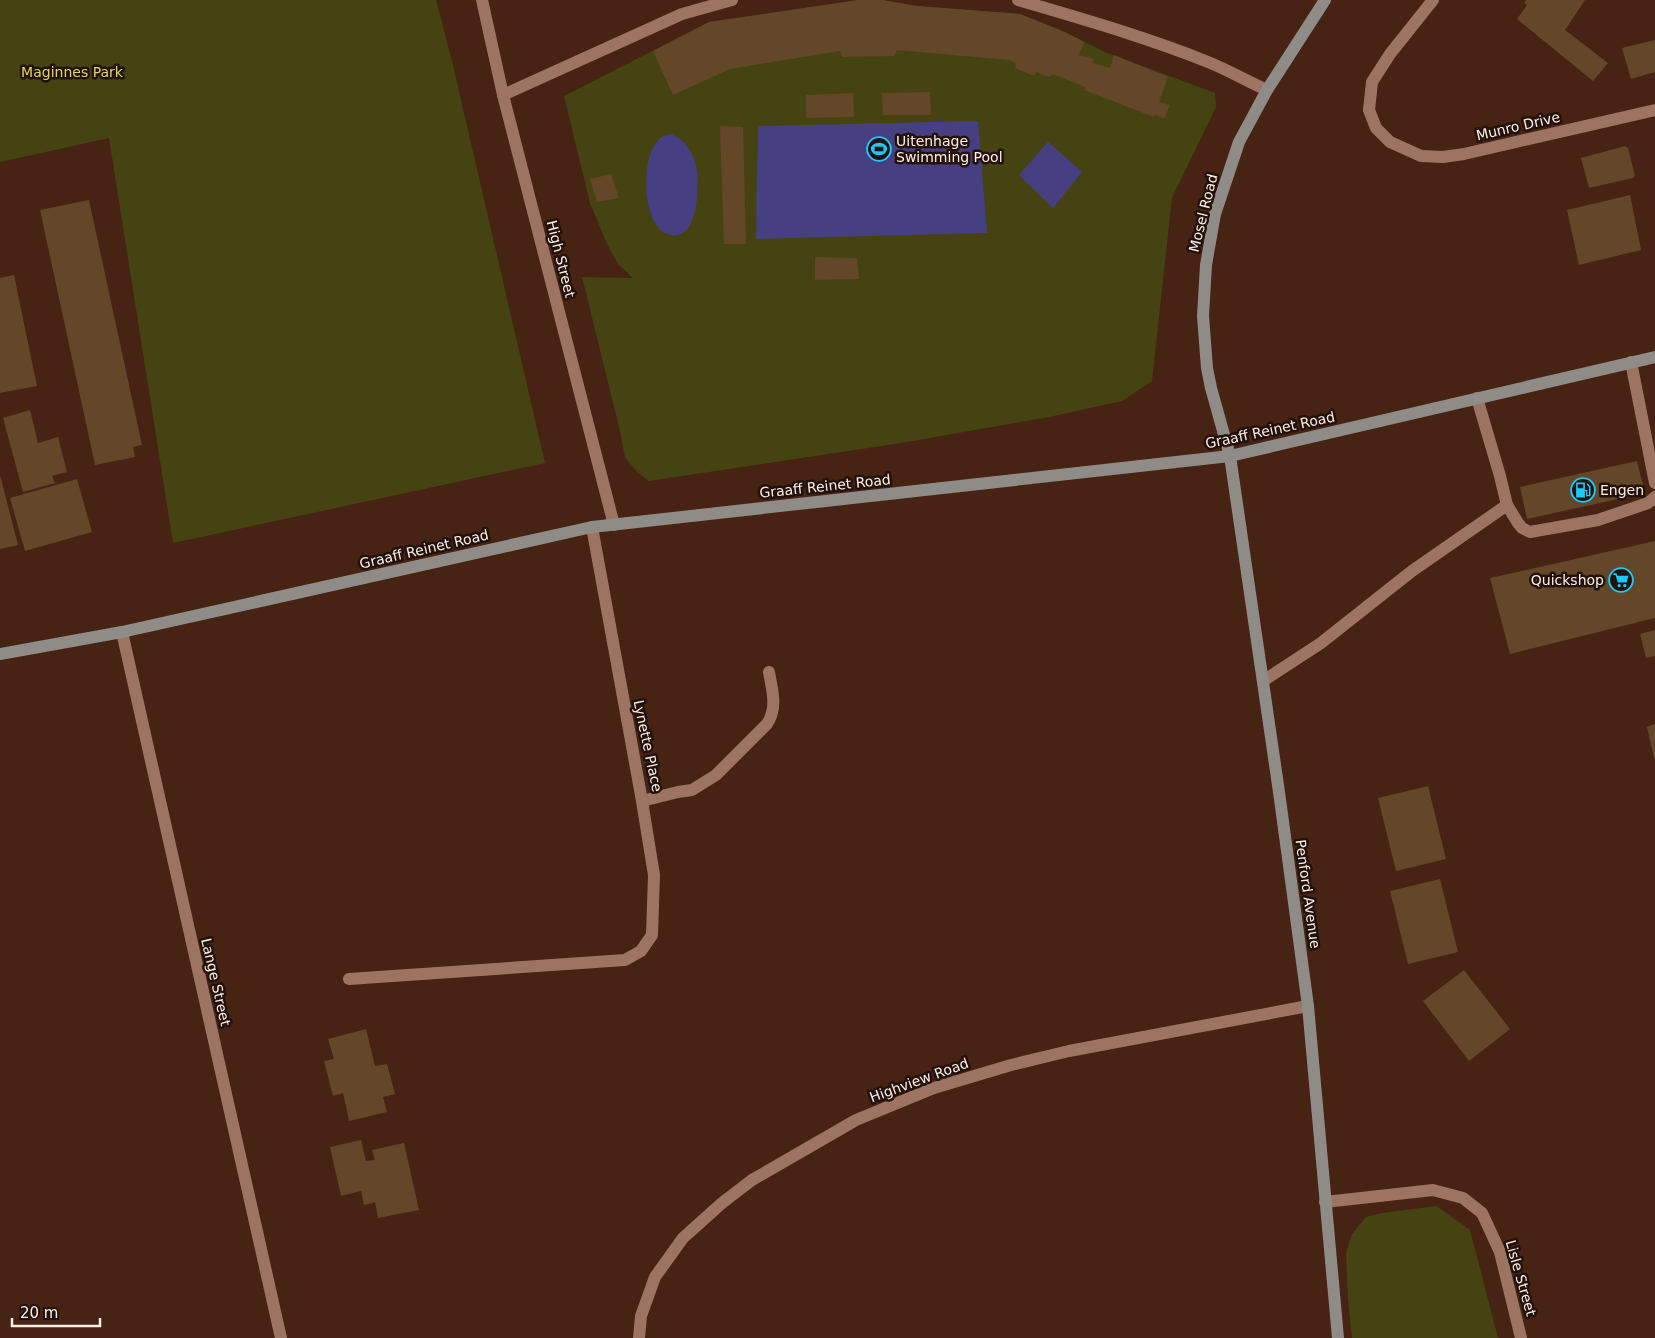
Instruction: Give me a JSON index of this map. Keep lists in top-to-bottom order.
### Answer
{
  "streets": {
    "main road": ["Mosel Road", "Graaff Reinet Road", "Penford Avenue"],
    "street": [
      "Munro Drive",
      "High Street",
      "Lynette Place",
      "Lange Street",
      "Highview Road",
      "Lisle Street"
    ]
  },
  "crossings": [
    ["Mosel Road", "Graaff Reinet Road"],
    ["Mosel Road", "Penford Avenue"],
    ["High Street", "Graaff Reinet Road"],
    ["Graaff Reinet Road", "Lynette Place"],
    ["Graaff Reinet Road", "Penford Avenue"],
    ["Graaff Reinet Road", "Lange Street"],
    ["Penford Avenue", "Highview Road"],
    ["Penford Avenue", "Lisle Street"]
  ],
  "parks": ["Maginnes Park"],
  "places": {
    "sports": ["Uitenhage Swimming Pool"],
    "fuel station": ["Engen"],
    "supermarket": ["Quickshop"]
  },
  "scale_bar": "20 m"
}
